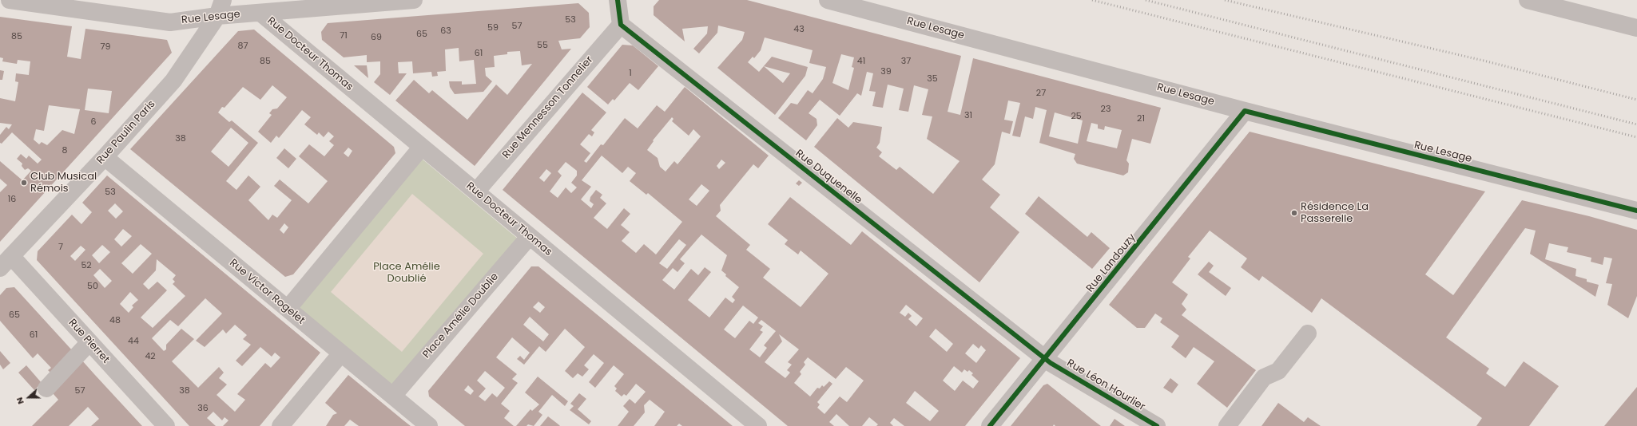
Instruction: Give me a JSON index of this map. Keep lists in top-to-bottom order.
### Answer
{
  "streets": {
    "street": [
      "Rue Lesage",
      "Rue Docteur Thomas",
      "Rue Mennesson Tonnelier",
      "Rue Paulin Paris",
      "Rue Duquenelle",
      "Rue Landouzy",
      "Rue Victor Rogelet",
      "Place Amélie Doublie",
      "Rue Pierret",
      "Rue Léon Hourlier"
    ]
  },
  "crossings": [
    ["Rue Lesage", "Rue Docteur Thomas"],
    ["Rue Lesage", "Rue Paulin Paris"],
    ["Rue Lesage", "Rue Landouzy"],
    ["Rue Docteur Thomas", "Rue Mennesson Tonnelier"],
    ["Rue Docteur Thomas", "Place Amélie Doublie"],
    ["Rue Mennesson Tonnelier", "Rue Duquenelle"],
    ["Rue Paulin Paris", "Rue Victor Rogelet"],
    ["Rue Paulin Paris", "Rue Pierret"],
    ["Rue Duquenelle", "Rue Landouzy"],
    ["Rue Duquenelle", "Rue Léon Hourlier"],
    ["Rue Landouzy", "Rue Léon Hourlier"],
    ["Rue Victor Rogelet", "Place Amélie Doublie"]
  ],
  "parks": ["Place Amélie Doublié"],
  "places": ["Club Musical Rémois", "Résidence La Passerelle"],
  "house_numbers": [
    "53",
    "57",
    "59",
    "43",
    "63",
    "65",
    "71",
    "85",
    "69",
    "55",
    "87",
    "79",
    "61",
    "85",
    "41",
    "37",
    "39",
    "1",
    "35",
    "27",
    "23",
    "31",
    "25",
    "21",
    "6",
    "38",
    "8",
    "53",
    "16",
    "7",
    "52",
    "50",
    "65",
    "48",
    "61",
    "44",
    "42",
    "57",
    "38",
    "36"
  ],
  "north": "left"
}
